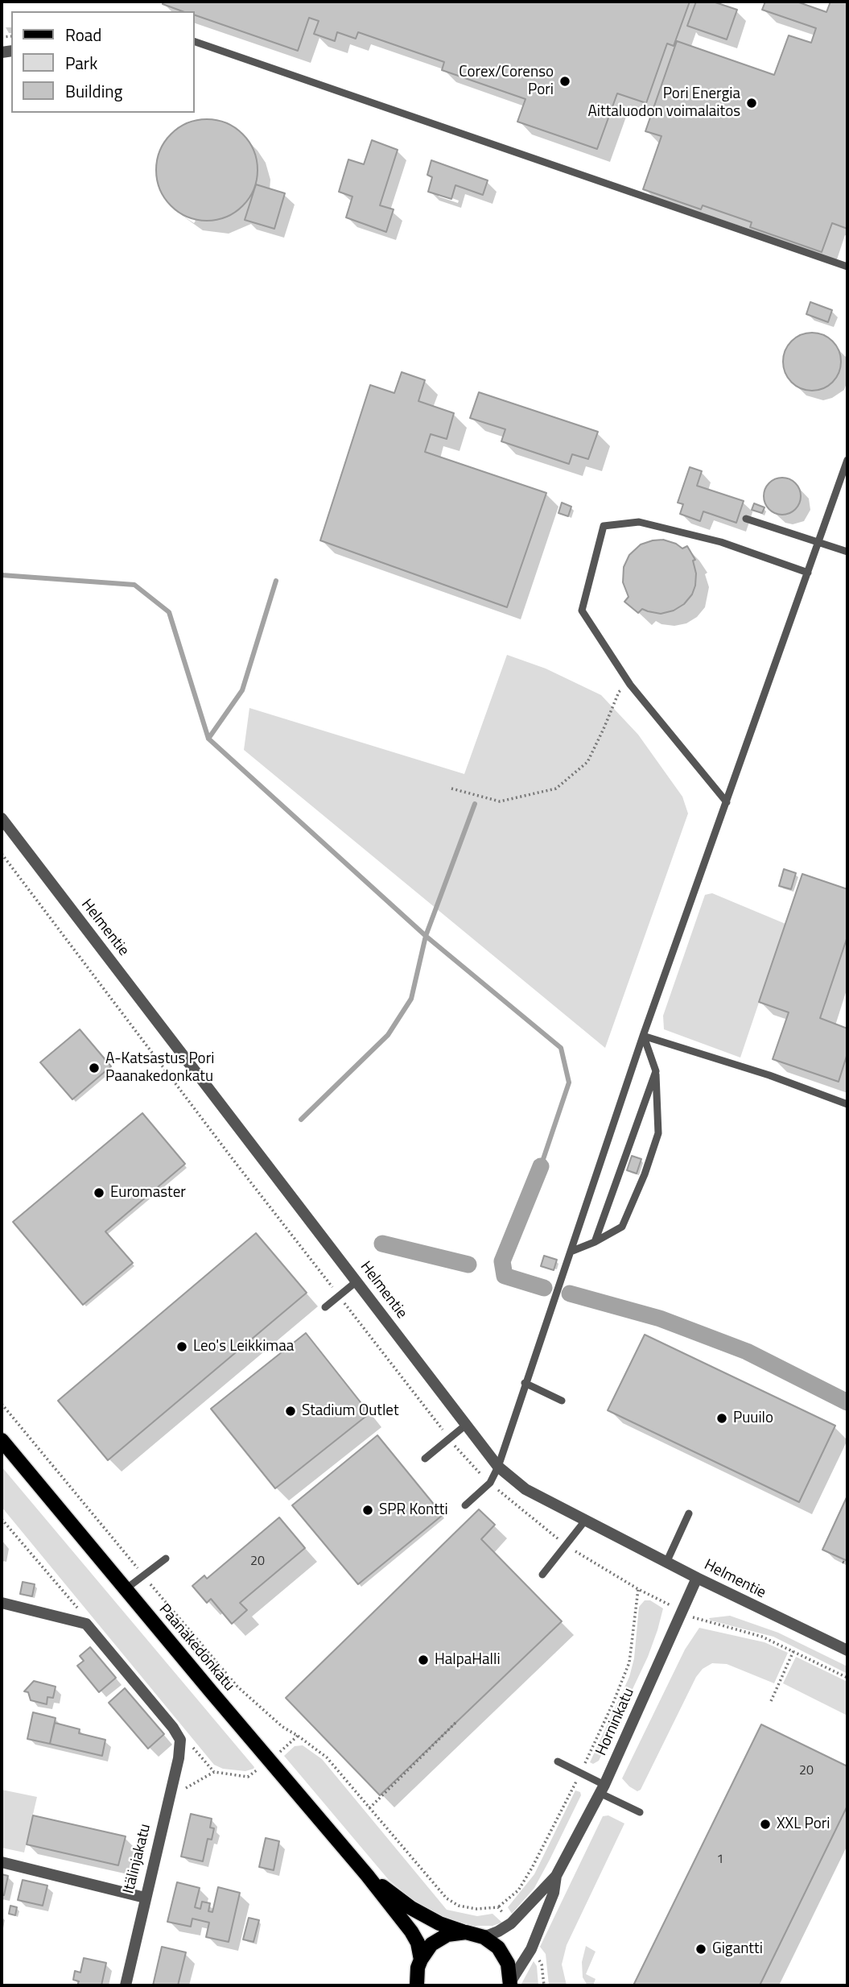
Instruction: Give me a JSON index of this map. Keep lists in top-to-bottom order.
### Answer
{
  "streets": {
    "main road": ["Paanakedonkatu"],
    "street": ["Helmentie", "Horninkatu", "Itälinjakatu"]
  },
  "crossings": [
    ["Helmentie", "Horninkatu"],
    ["Paanakedonkatu", "Horninkatu"]
  ],
  "places": [
    "Corex/Corenso Pori",
    "Pori Energia Aittaluodon voimalaitos",
    "A-Katsastus Pori Paanakedonkatu",
    "Euromaster",
    "Leo's Leikkimaa",
    "Stadium Outlet",
    "Puuilo",
    "SPR Kontti",
    "HalpaHalli",
    "XXL Pori",
    "Gigantti"
  ],
  "house_numbers": ["20", "20", "1"],
  "legend": ["Road", "Park", "Building"]
}
